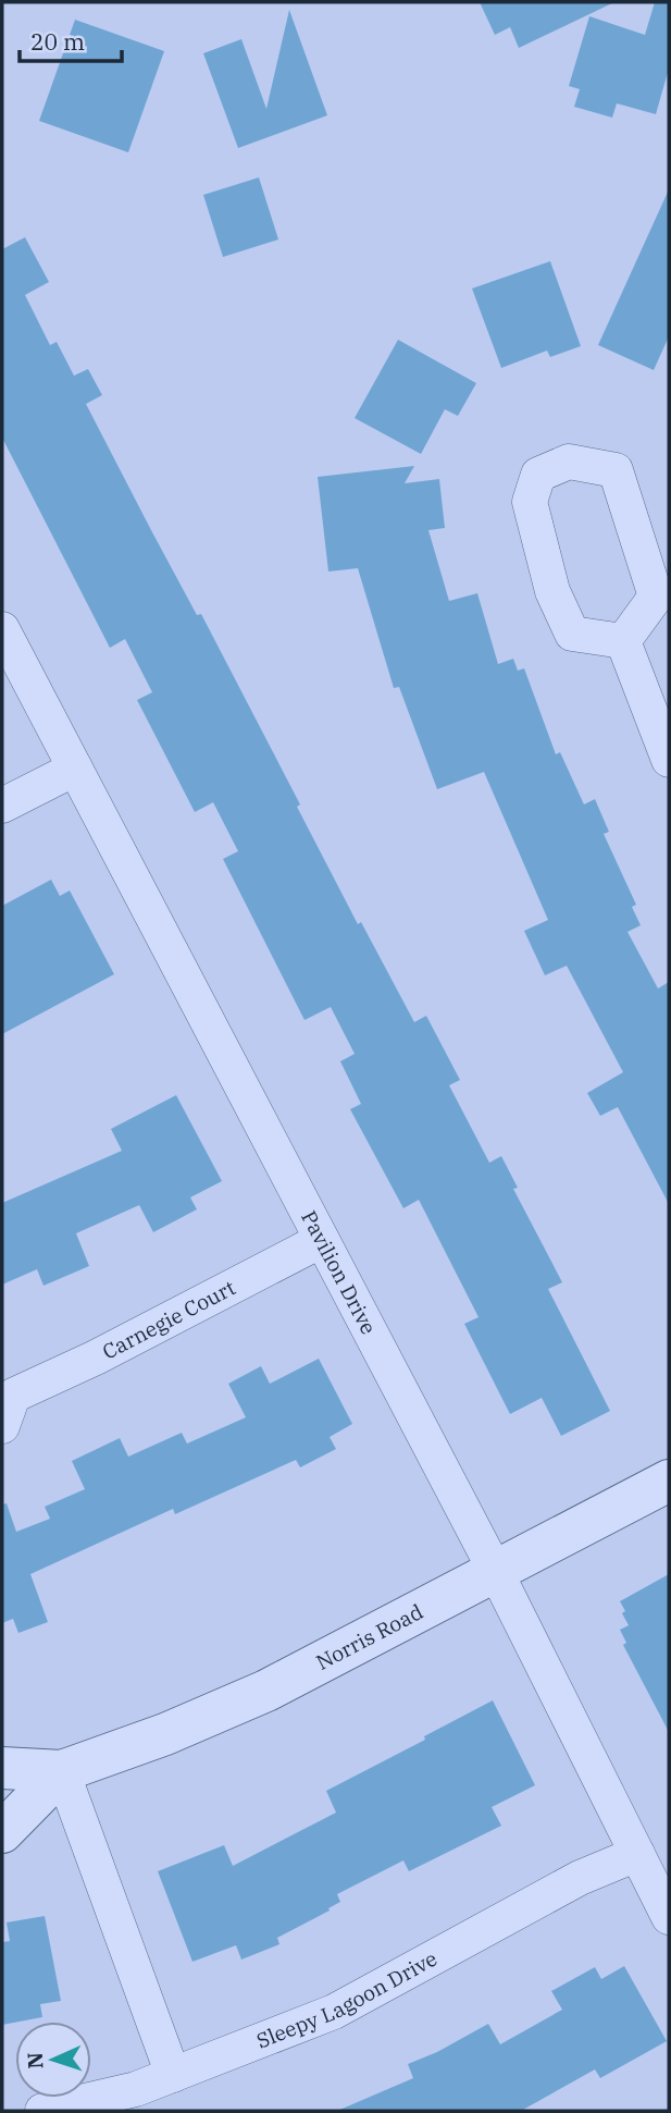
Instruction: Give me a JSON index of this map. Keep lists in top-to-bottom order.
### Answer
{
  "streets": {
    "street": [
      "Pavilion Drive",
      "Carnegie Court",
      "Norris Road",
      "Sleepy Lagoon Drive"
    ]
  },
  "crossings": [
    ["Pavilion Drive", "Carnegie Court"],
    ["Pavilion Drive", "Norris Road"],
    ["Pavilion Drive", "Sleepy Lagoon Drive"]
  ],
  "scale_bar": "20 m",
  "north": "left"
}
